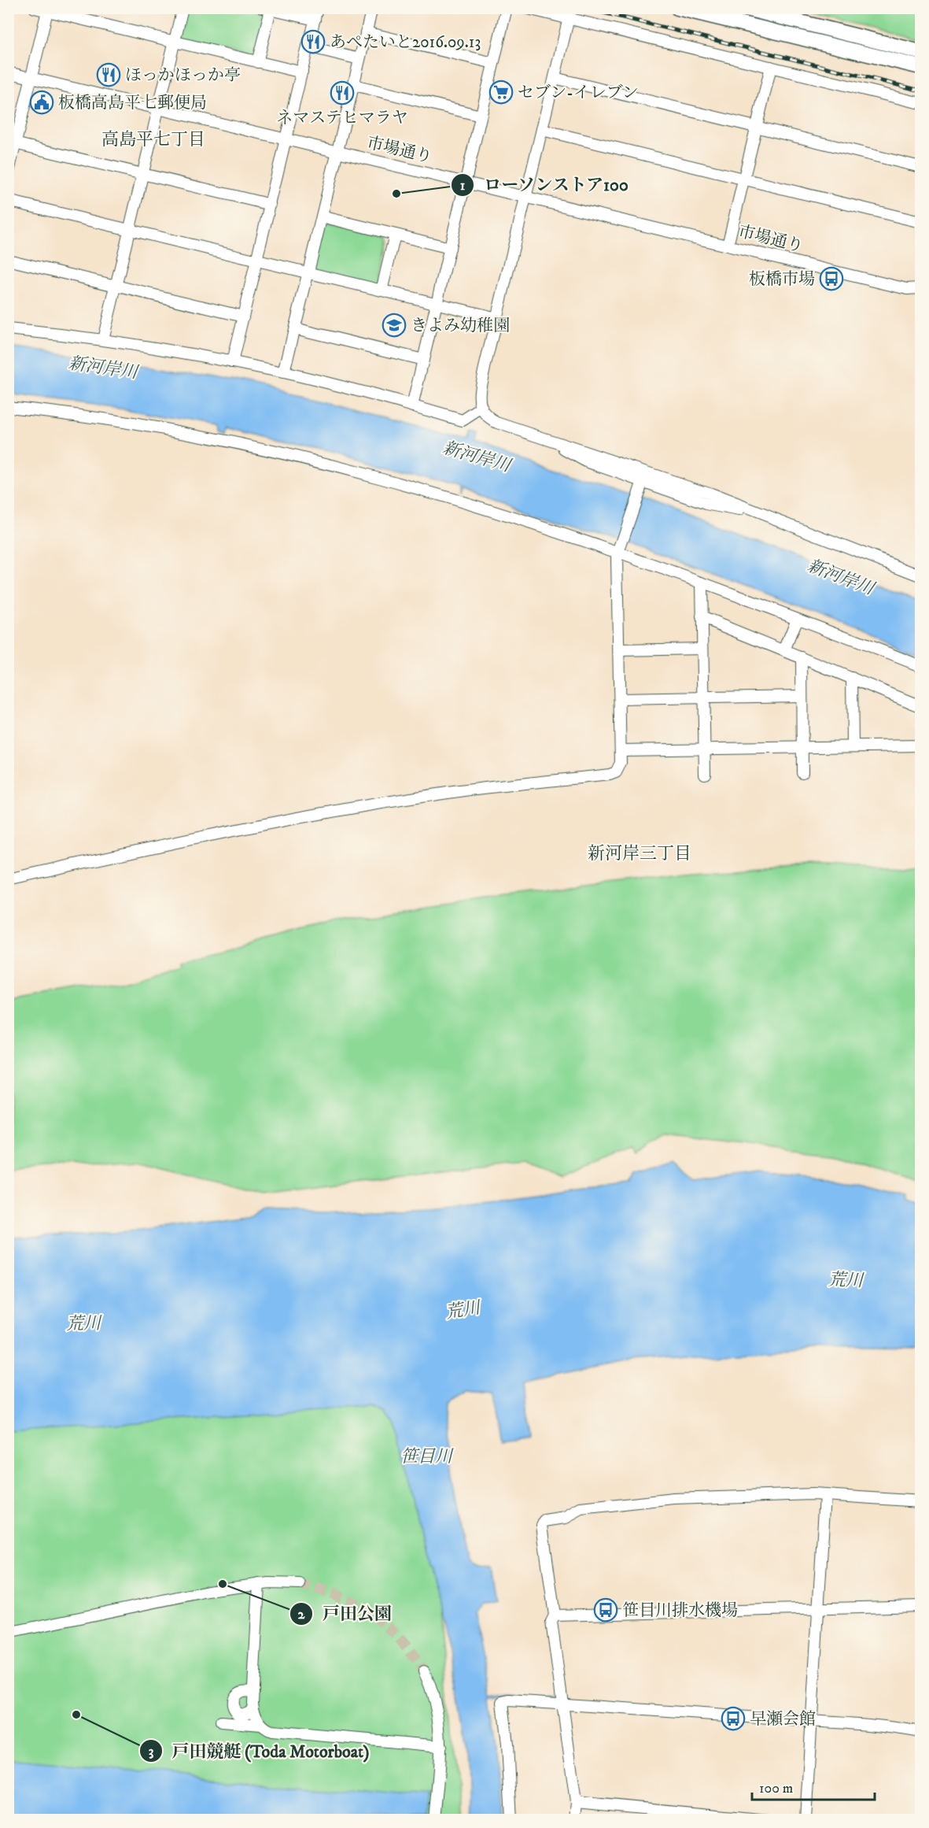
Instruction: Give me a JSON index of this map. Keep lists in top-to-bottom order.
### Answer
{
  "streets": {
    "street": ["市場通り"]
  },
  "districts": ["高島平七丁目", "新河岸三丁目"],
  "water": ["新河岸川", "荒川", "笹目川"],
  "places": {
    "restaurant": ["あぺたいと2016.09.13", "ほっかほっか亭", "ネマステヒマラヤ"],
    "supermarket": ["セブン-イレブン"],
    "public building": ["板橋高島平七郵便局"],
    "other": ["ローソンストア100", "戸田公園", "戸田競艇 (Toda Motorboat)"],
    "bus stop": ["板橋市場", "笹目川排水機場", "早瀬会館"],
    "school or university": ["きよみ幼稚園"]
  },
  "scale_bar": "100 m"
}
